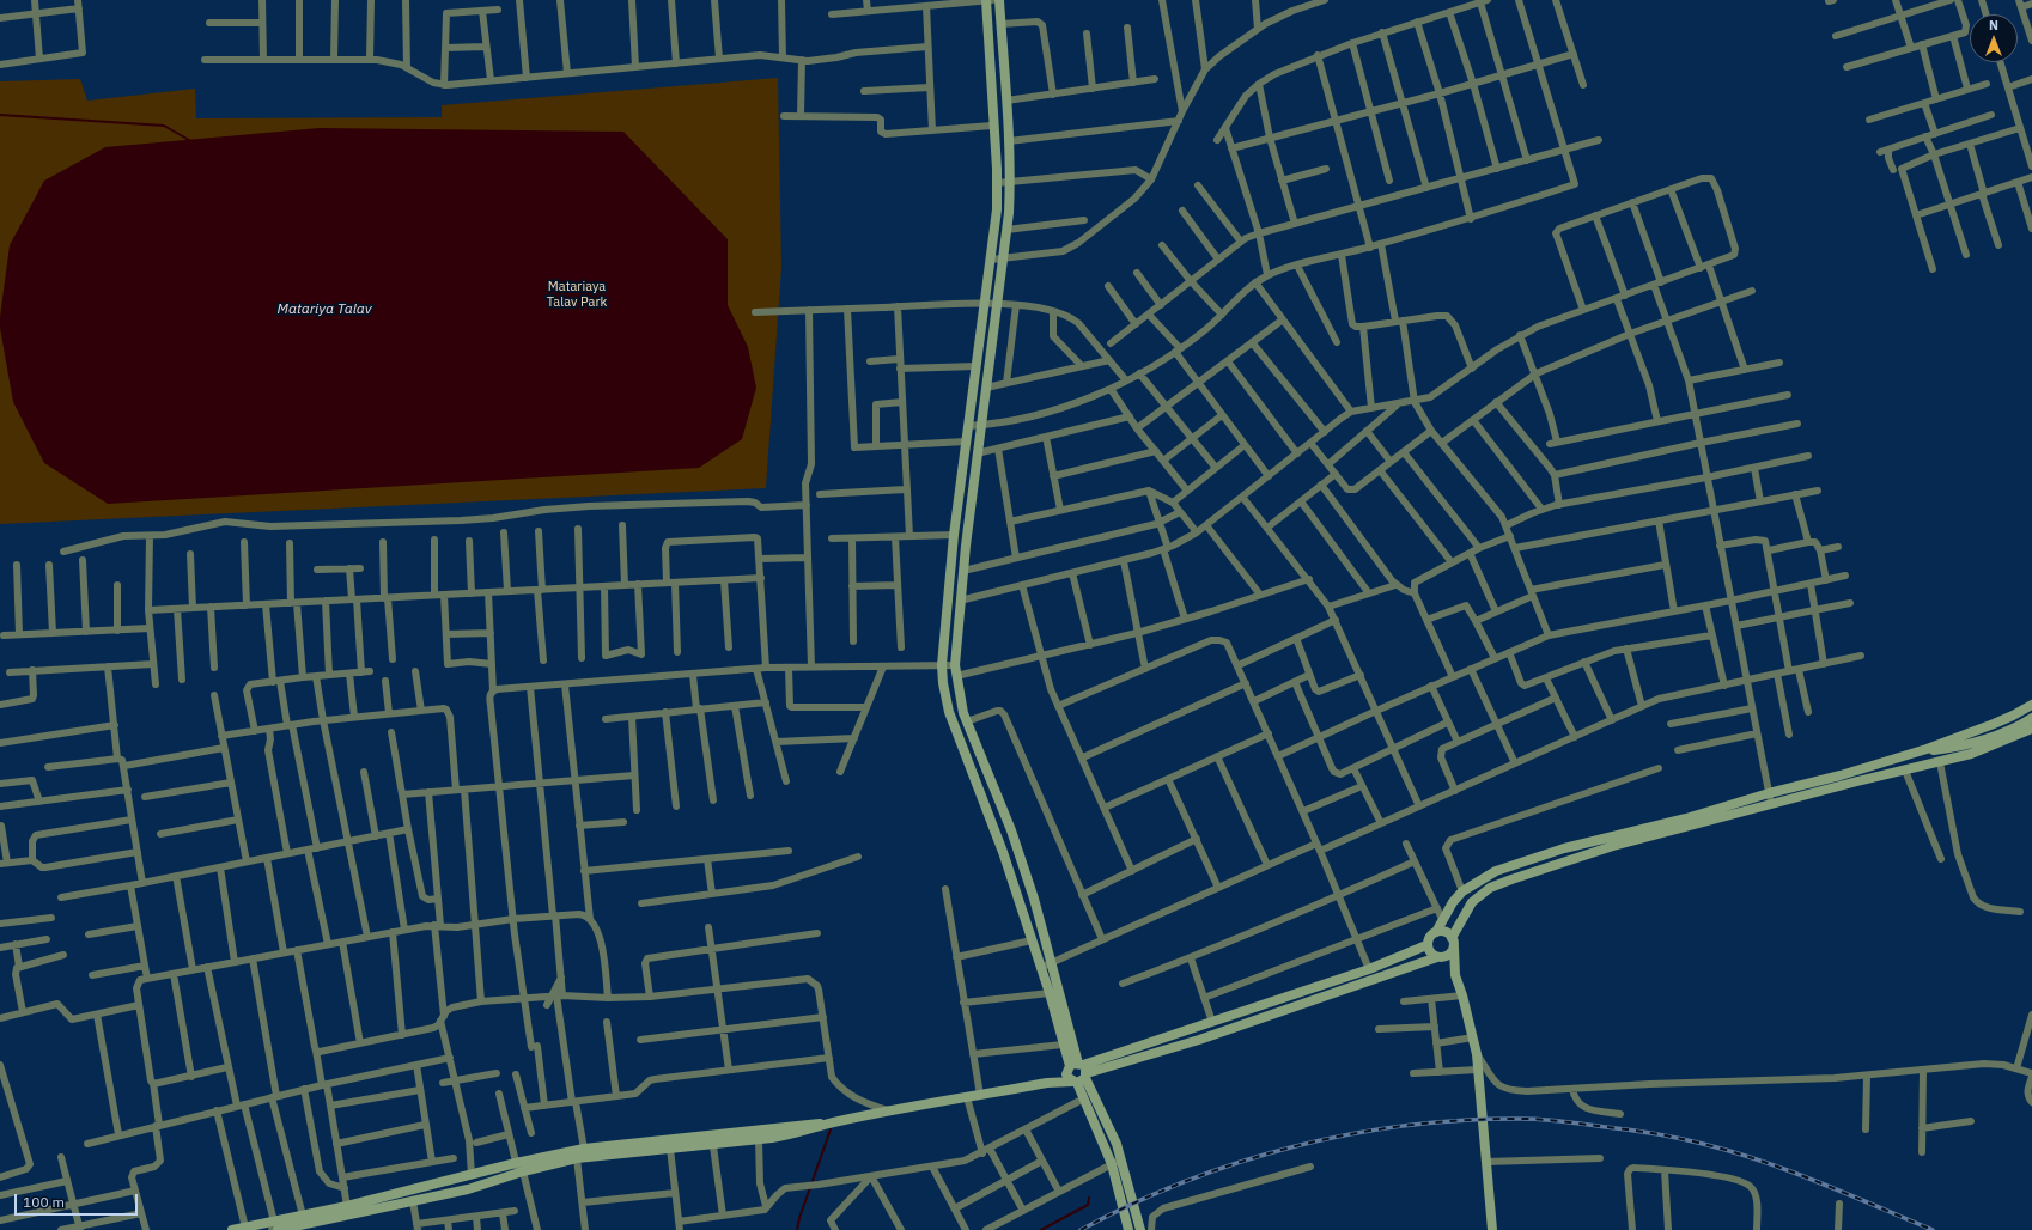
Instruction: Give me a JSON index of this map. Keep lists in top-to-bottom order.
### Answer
{
  "water": ["Matariya Talav"],
  "parks": ["Matariaya Talav Park"],
  "scale_bar": "100 m",
  "north": "top"
}
